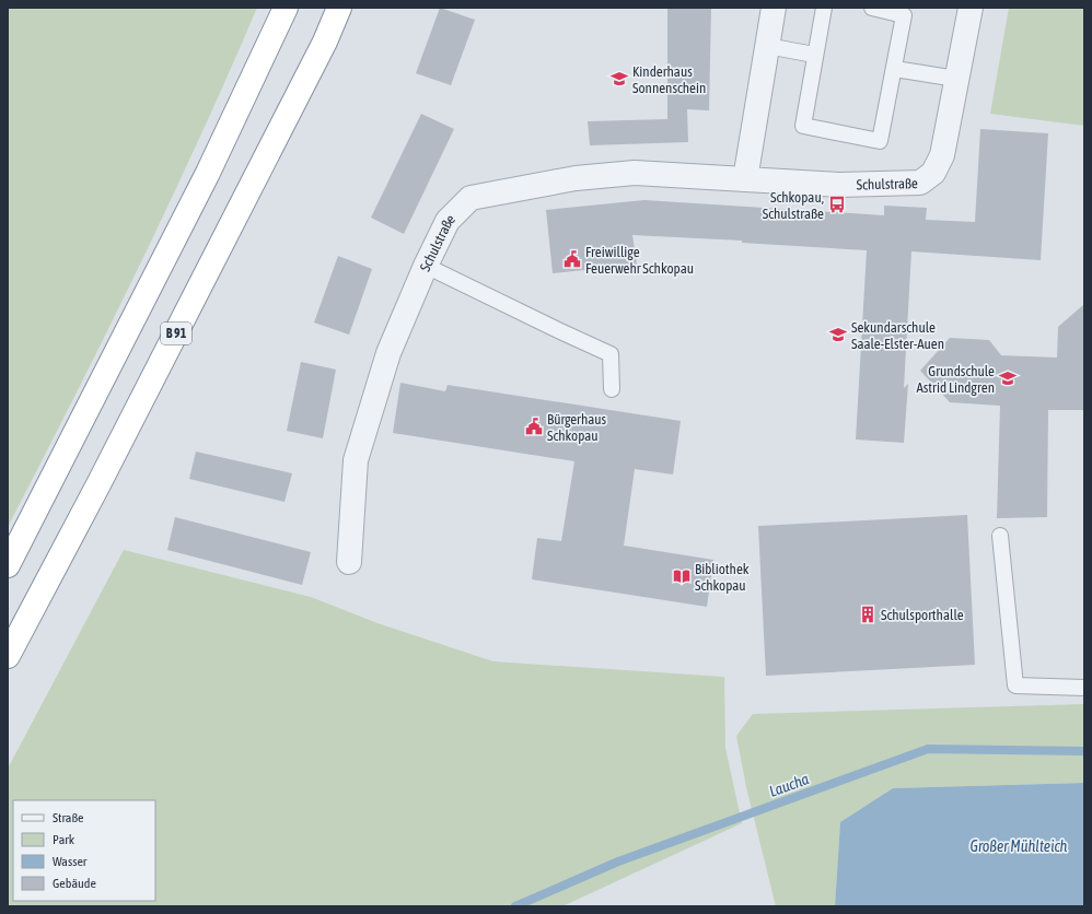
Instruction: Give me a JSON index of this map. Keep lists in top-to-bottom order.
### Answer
{
  "streets": {
    "highway": ["B 91"],
    "street": ["Schulstraße"]
  },
  "water": ["Laucha", "Großer Mühlteich"],
  "places": {
    "school or university": ["Kinderhaus Sonnenschein", "Sekundarschule Saale-Elster-Auen", "Grundschule Astrid Lindgren"],
    "bus stop": ["Schkopau, Schulstraße"],
    "public building": ["Freiwillige Feuerwehr Schkopau", "Bürgerhaus Schkopau"],
    "library": ["Bibliothek Schkopau"],
    "building": ["Schulsporthalle"]
  },
  "legend": [
    "Straße",
    "Park",
    "Wasser",
    "Gebäude"
  ]
}
